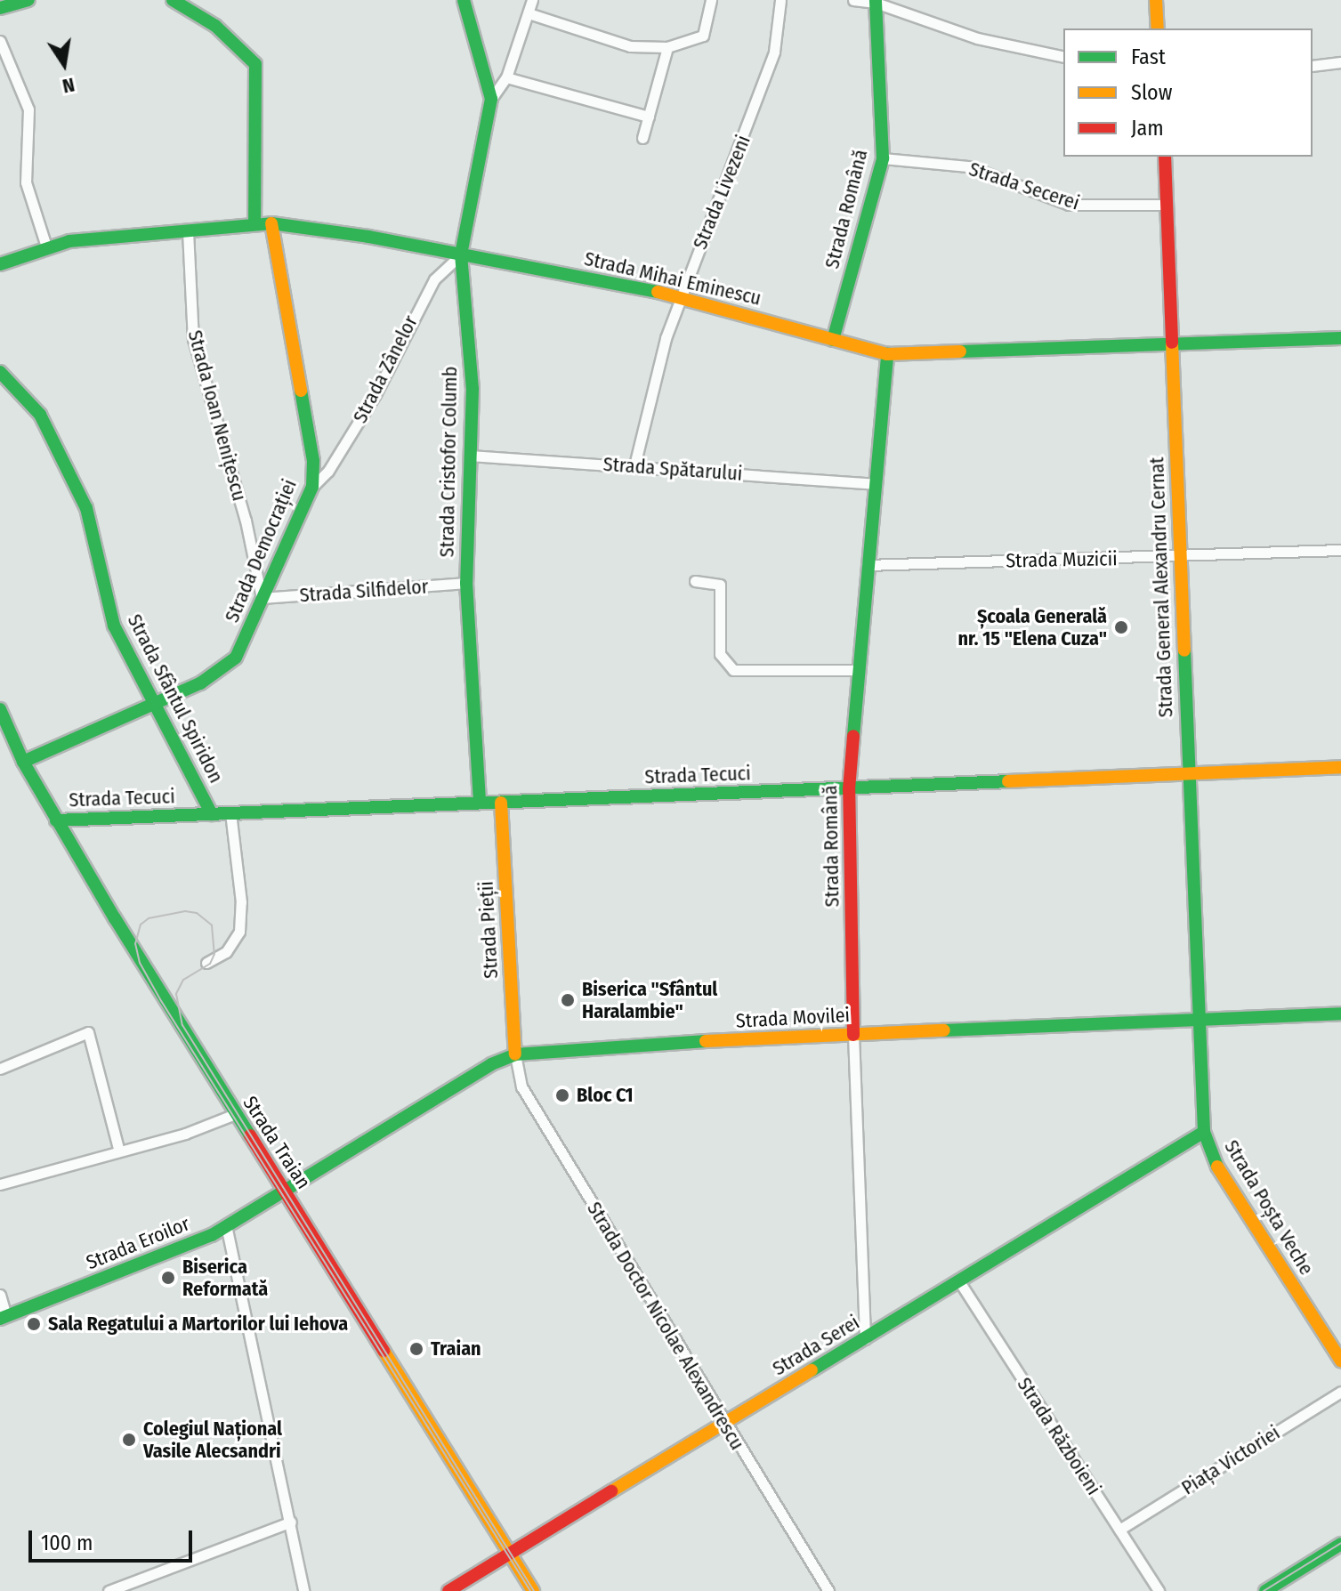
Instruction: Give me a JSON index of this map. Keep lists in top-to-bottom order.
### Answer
{
  "streets": {
    "street": [
      "Strada Secerei",
      "Strada Livezeni",
      "Strada Română",
      "Strada Mihai Eminescu",
      "Strada Zânelor",
      "Strada Ioan Nenițescu",
      "Strada Cristofor Columb",
      "Strada Spătarului",
      "Strada Democrației",
      "Strada Muzicii",
      "Strada General Alexandru Cernat",
      "Strada Silfidelor",
      "Strada Sfântul Spiridon",
      "Strada Tecuci",
      "Strada Pieții",
      "Strada Movilei",
      "Strada Traian",
      "Strada Poșta Veche",
      "Strada Eroilor",
      "Strada Doctor Nicolae Alexandrescu",
      "Strada Serei",
      "Strada Războieni",
      "Piața Victoriei"
    ]
  },
  "crossings": [
    ["Strada Secerei", "Strada Română"],
    ["Strada Secerei", "Strada General Alexandru Cernat"],
    ["Strada Livezeni", "Strada Mihai Eminescu"],
    ["Strada Livezeni", "Strada Spătarului"],
    ["Strada Română", "Strada Mihai Eminescu"],
    ["Strada Română", "Strada Spătarului"],
    ["Strada Română", "Strada Muzicii"],
    ["Strada Română", "Strada Tecuci"],
    ["Strada Română", "Strada Movilei"],
    ["Strada Română", "Strada Serei"],
    ["Strada Mihai Eminescu", "Strada Zânelor"],
    ["Strada Mihai Eminescu", "Strada Ioan Nenițescu"],
    ["Strada Mihai Eminescu", "Strada Cristofor Columb"],
    ["Strada Mihai Eminescu", "Strada Democrației"],
    ["Strada Mihai Eminescu", "Strada General Alexandru Cernat"],
    ["Strada Zânelor", "Strada Cristofor Columb"],
    ["Strada Zânelor", "Strada Democrației"],
    ["Strada Ioan Nenițescu", "Strada Democrației"],
    ["Strada Ioan Nenițescu", "Strada Silfidelor"],
    ["Strada Cristofor Columb", "Strada Spătarului"],
    ["Strada Cristofor Columb", "Strada Silfidelor"],
    ["Strada Cristofor Columb", "Strada Tecuci"],
    ["Strada Democrației", "Strada Silfidelor"],
    ["Strada Democrației", "Strada Sfântul Spiridon"],
    ["Strada Democrației", "Strada Traian"],
    ["Strada Muzicii", "Strada General Alexandru Cernat"],
    ["Strada General Alexandru Cernat", "Strada Tecuci"],
    ["Strada General Alexandru Cernat", "Strada Movilei"],
    ["Strada General Alexandru Cernat", "Strada Poșta Veche"],
    ["Strada Sfântul Spiridon", "Strada Tecuci"],
    ["Strada Tecuci", "Strada Pieții"],
    ["Strada Tecuci", "Strada Traian"],
    ["Strada Pieții", "Strada Movilei"],
    ["Strada Pieții", "Strada Doctor Nicolae Alexandrescu"],
    ["Strada Movilei", "Strada Traian"],
    ["Strada Movilei", "Strada Poșta Veche"],
    ["Strada Movilei", "Strada Eroilor"],
    ["Strada Movilei", "Strada Doctor Nicolae Alexandrescu"],
    ["Strada Traian", "Strada Eroilor"],
    ["Strada Traian", "Strada Serei"],
    ["Strada Poșta Veche", "Strada Serei"],
    ["Strada Doctor Nicolae Alexandrescu", "Strada Serei"],
    ["Strada Serei", "Strada Războieni"],
    ["Strada Războieni", "Piața Victoriei"]
  ],
  "places": [
    "Școala Generală nr. 15 \"Elena Cuza\"",
    "Biserica \"Sfântul Haralambie\"",
    "Bloc C1",
    "Biserica Reformată",
    "Sala Regatului a Martorilor lui Iehova",
    "Traian",
    "Colegiul Național Vasile Alecsandri"
  ],
  "legend": ["Fast", "Slow", "Jam"],
  "scale_bar": "100 m",
  "north": "bottom"
}
